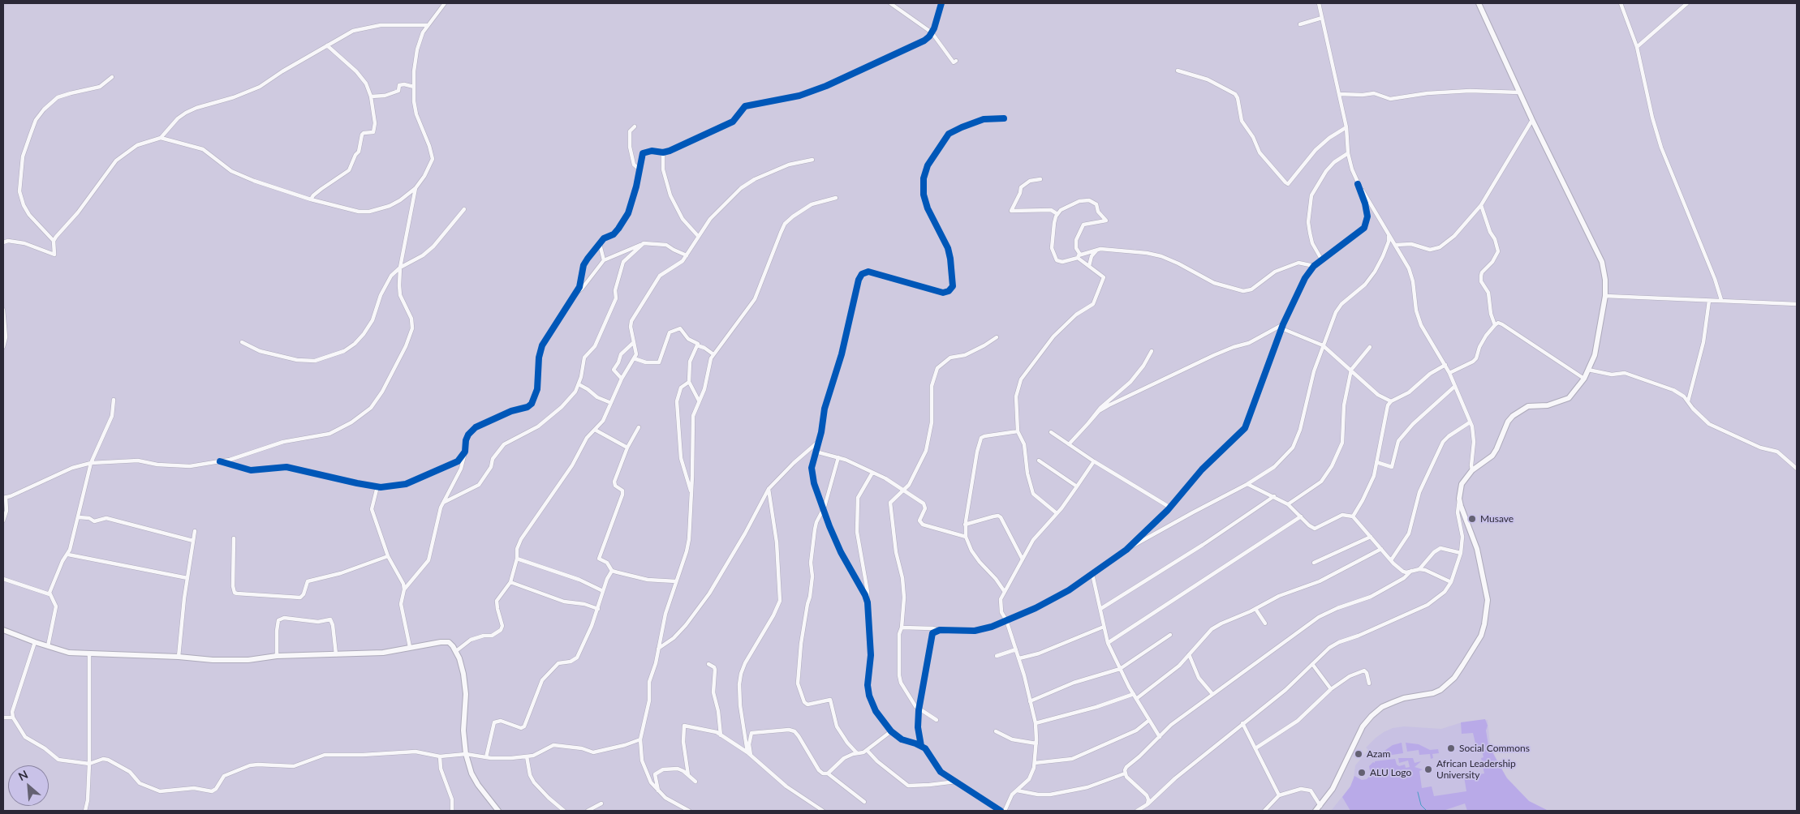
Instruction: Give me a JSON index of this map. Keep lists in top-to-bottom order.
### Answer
{
  "places": [
    "Musave",
    "Social Commons",
    "Azam",
    "African Leadership University",
    "ALU Logo"
  ],
  "north": "top left"
}
